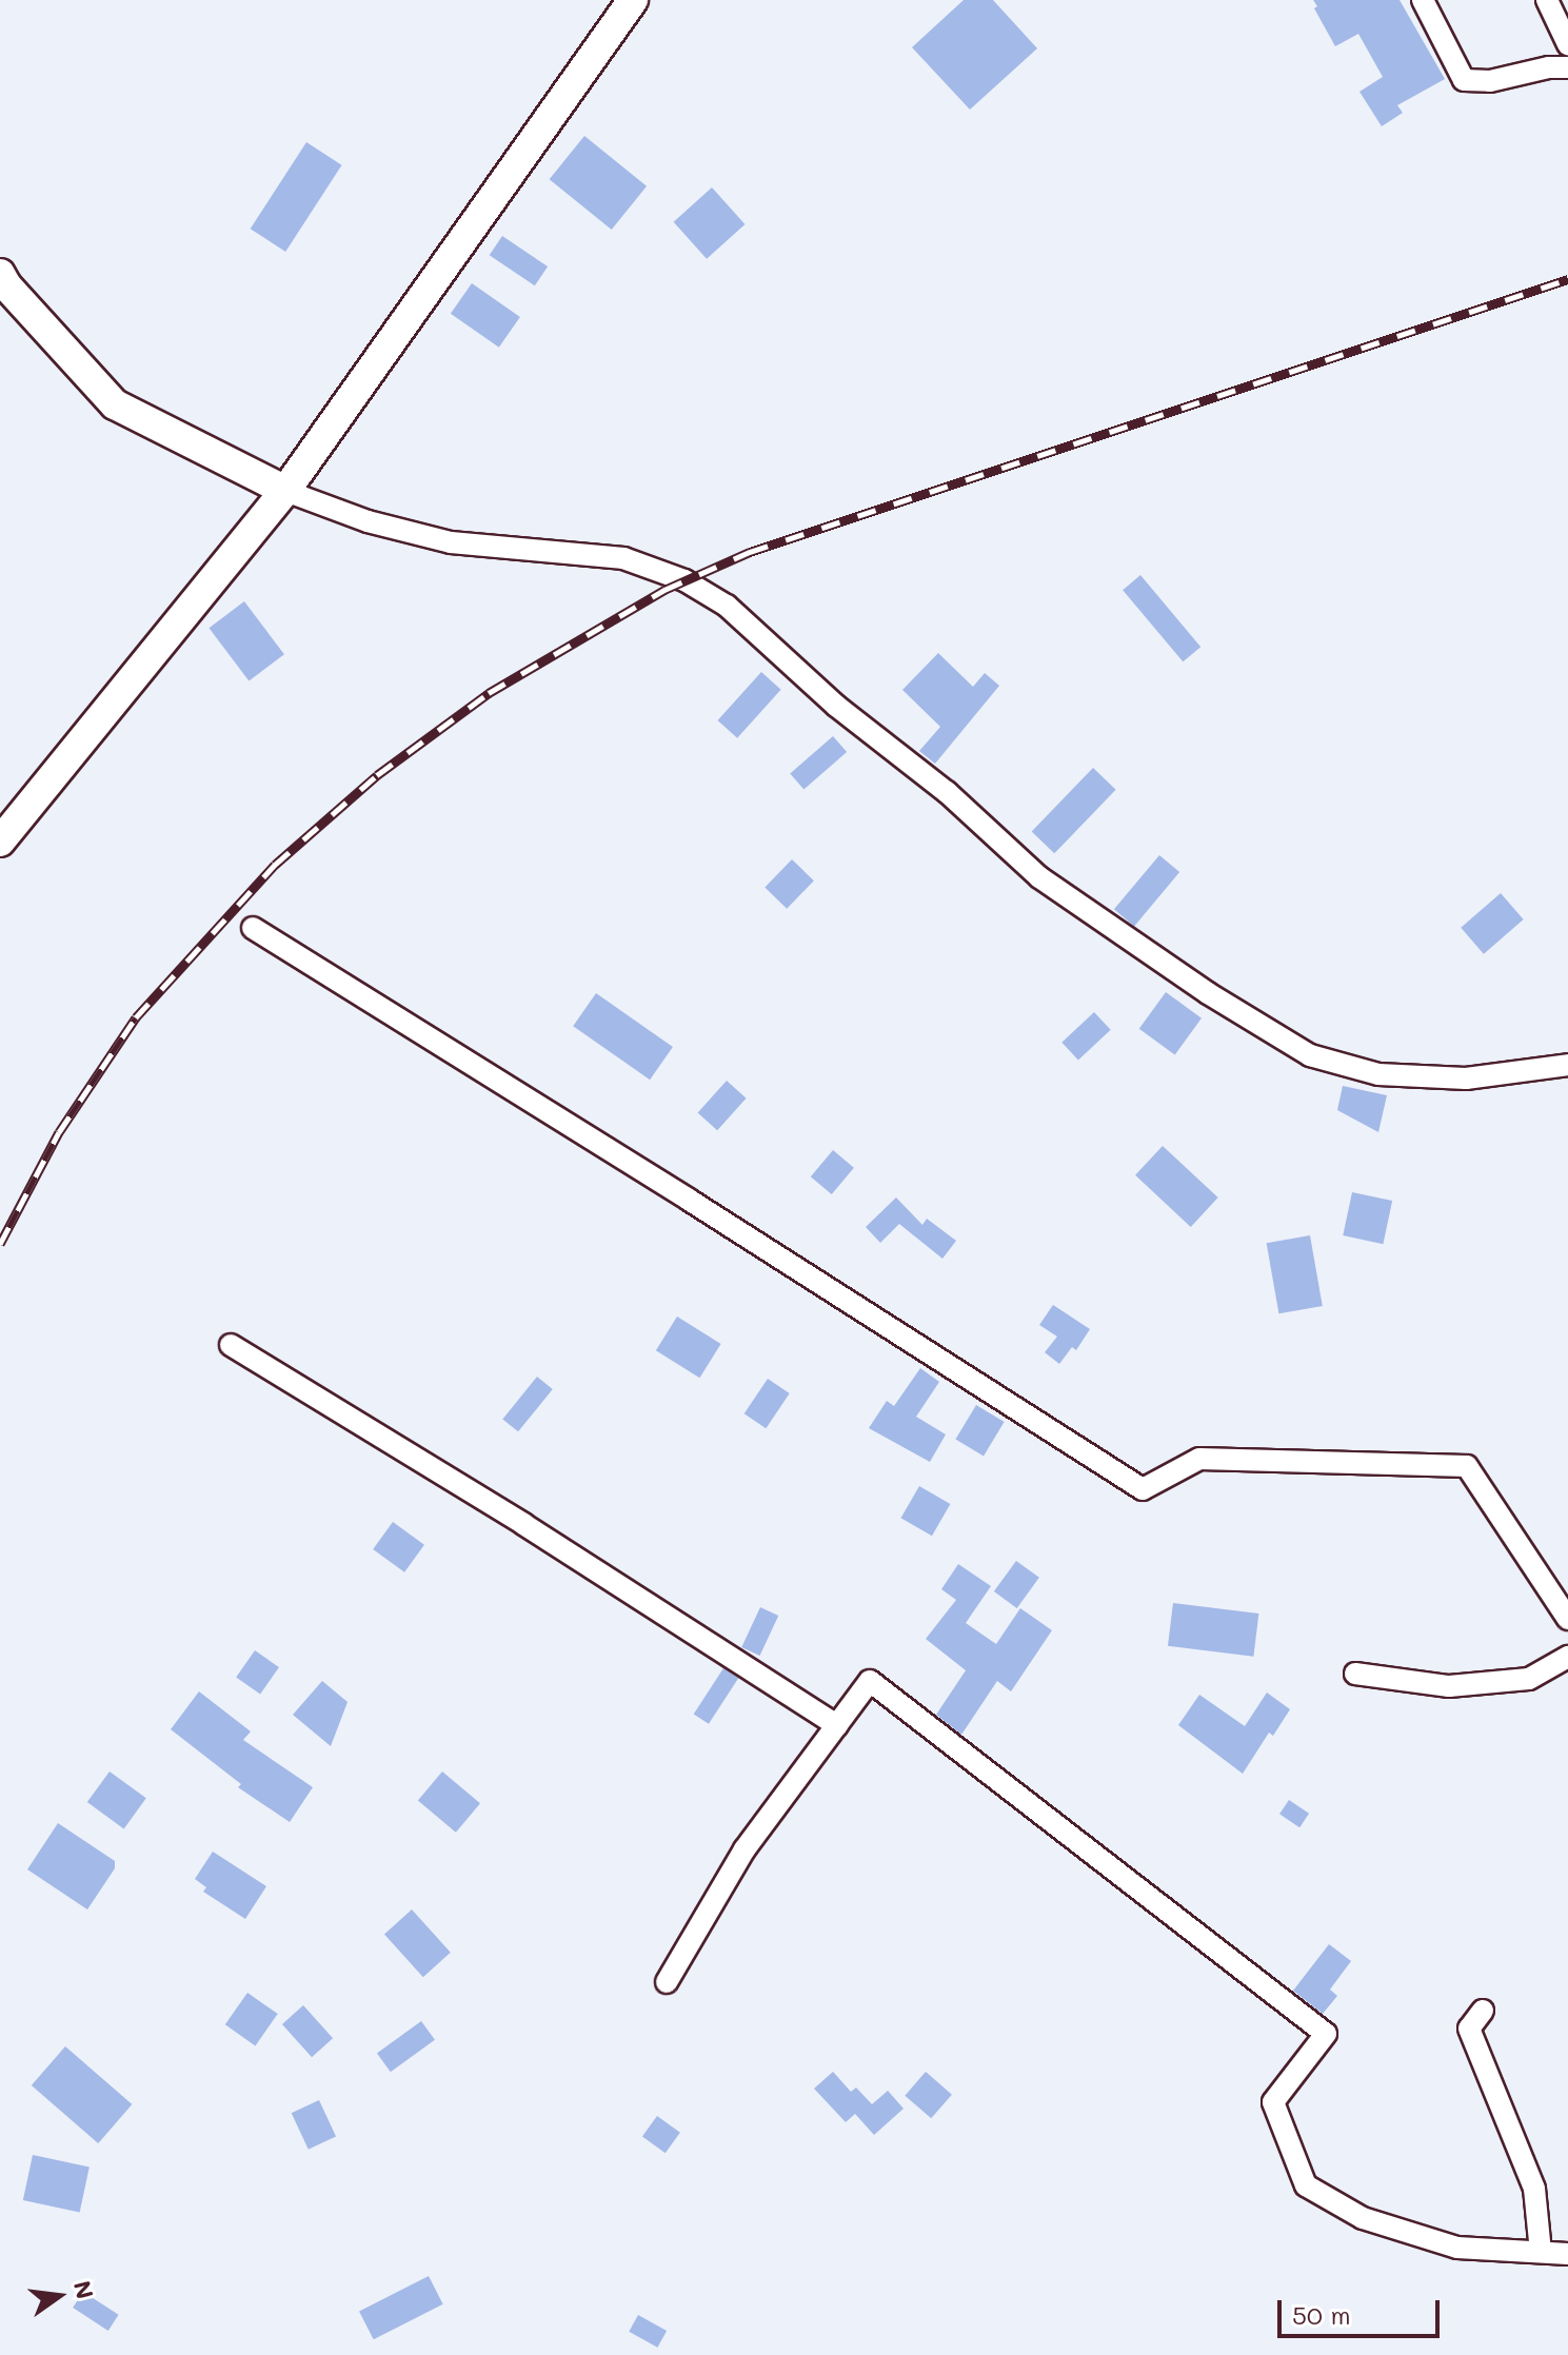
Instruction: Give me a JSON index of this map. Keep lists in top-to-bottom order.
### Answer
{
  "scale_bar": "50 m",
  "north": "right"
}
